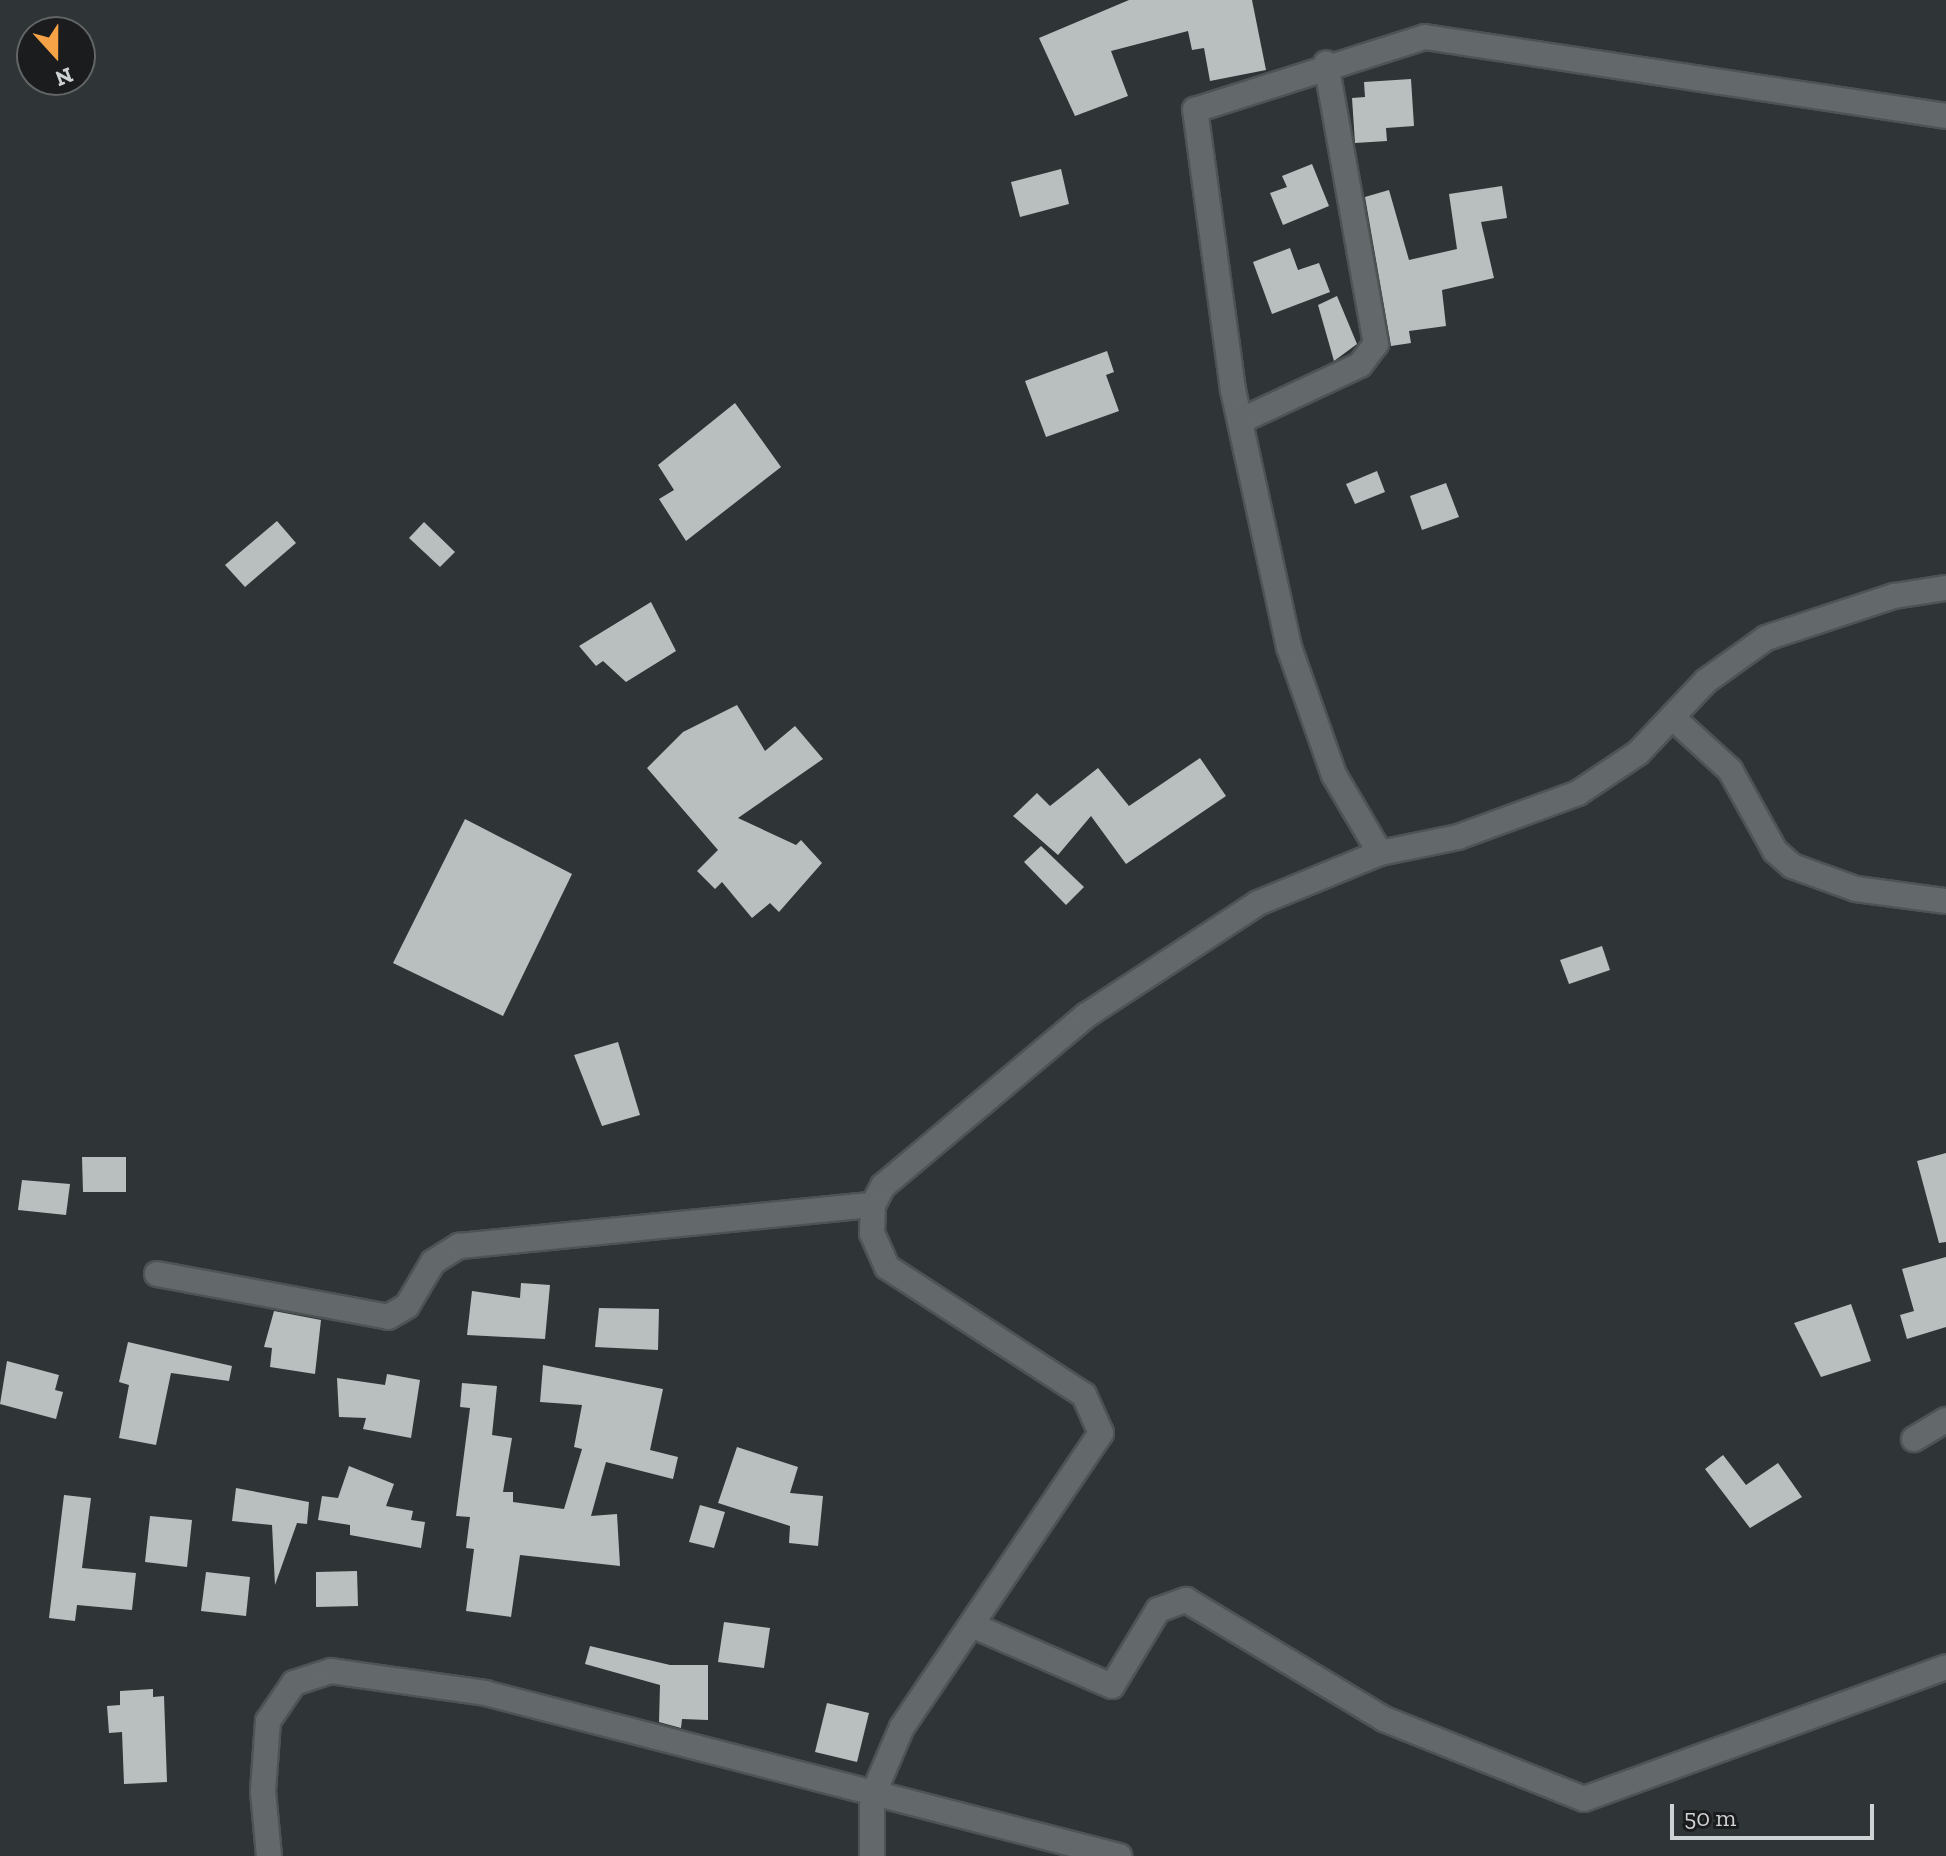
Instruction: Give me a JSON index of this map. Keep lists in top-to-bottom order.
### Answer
{
  "scale_bar": "50 m",
  "north": "bottom"
}
